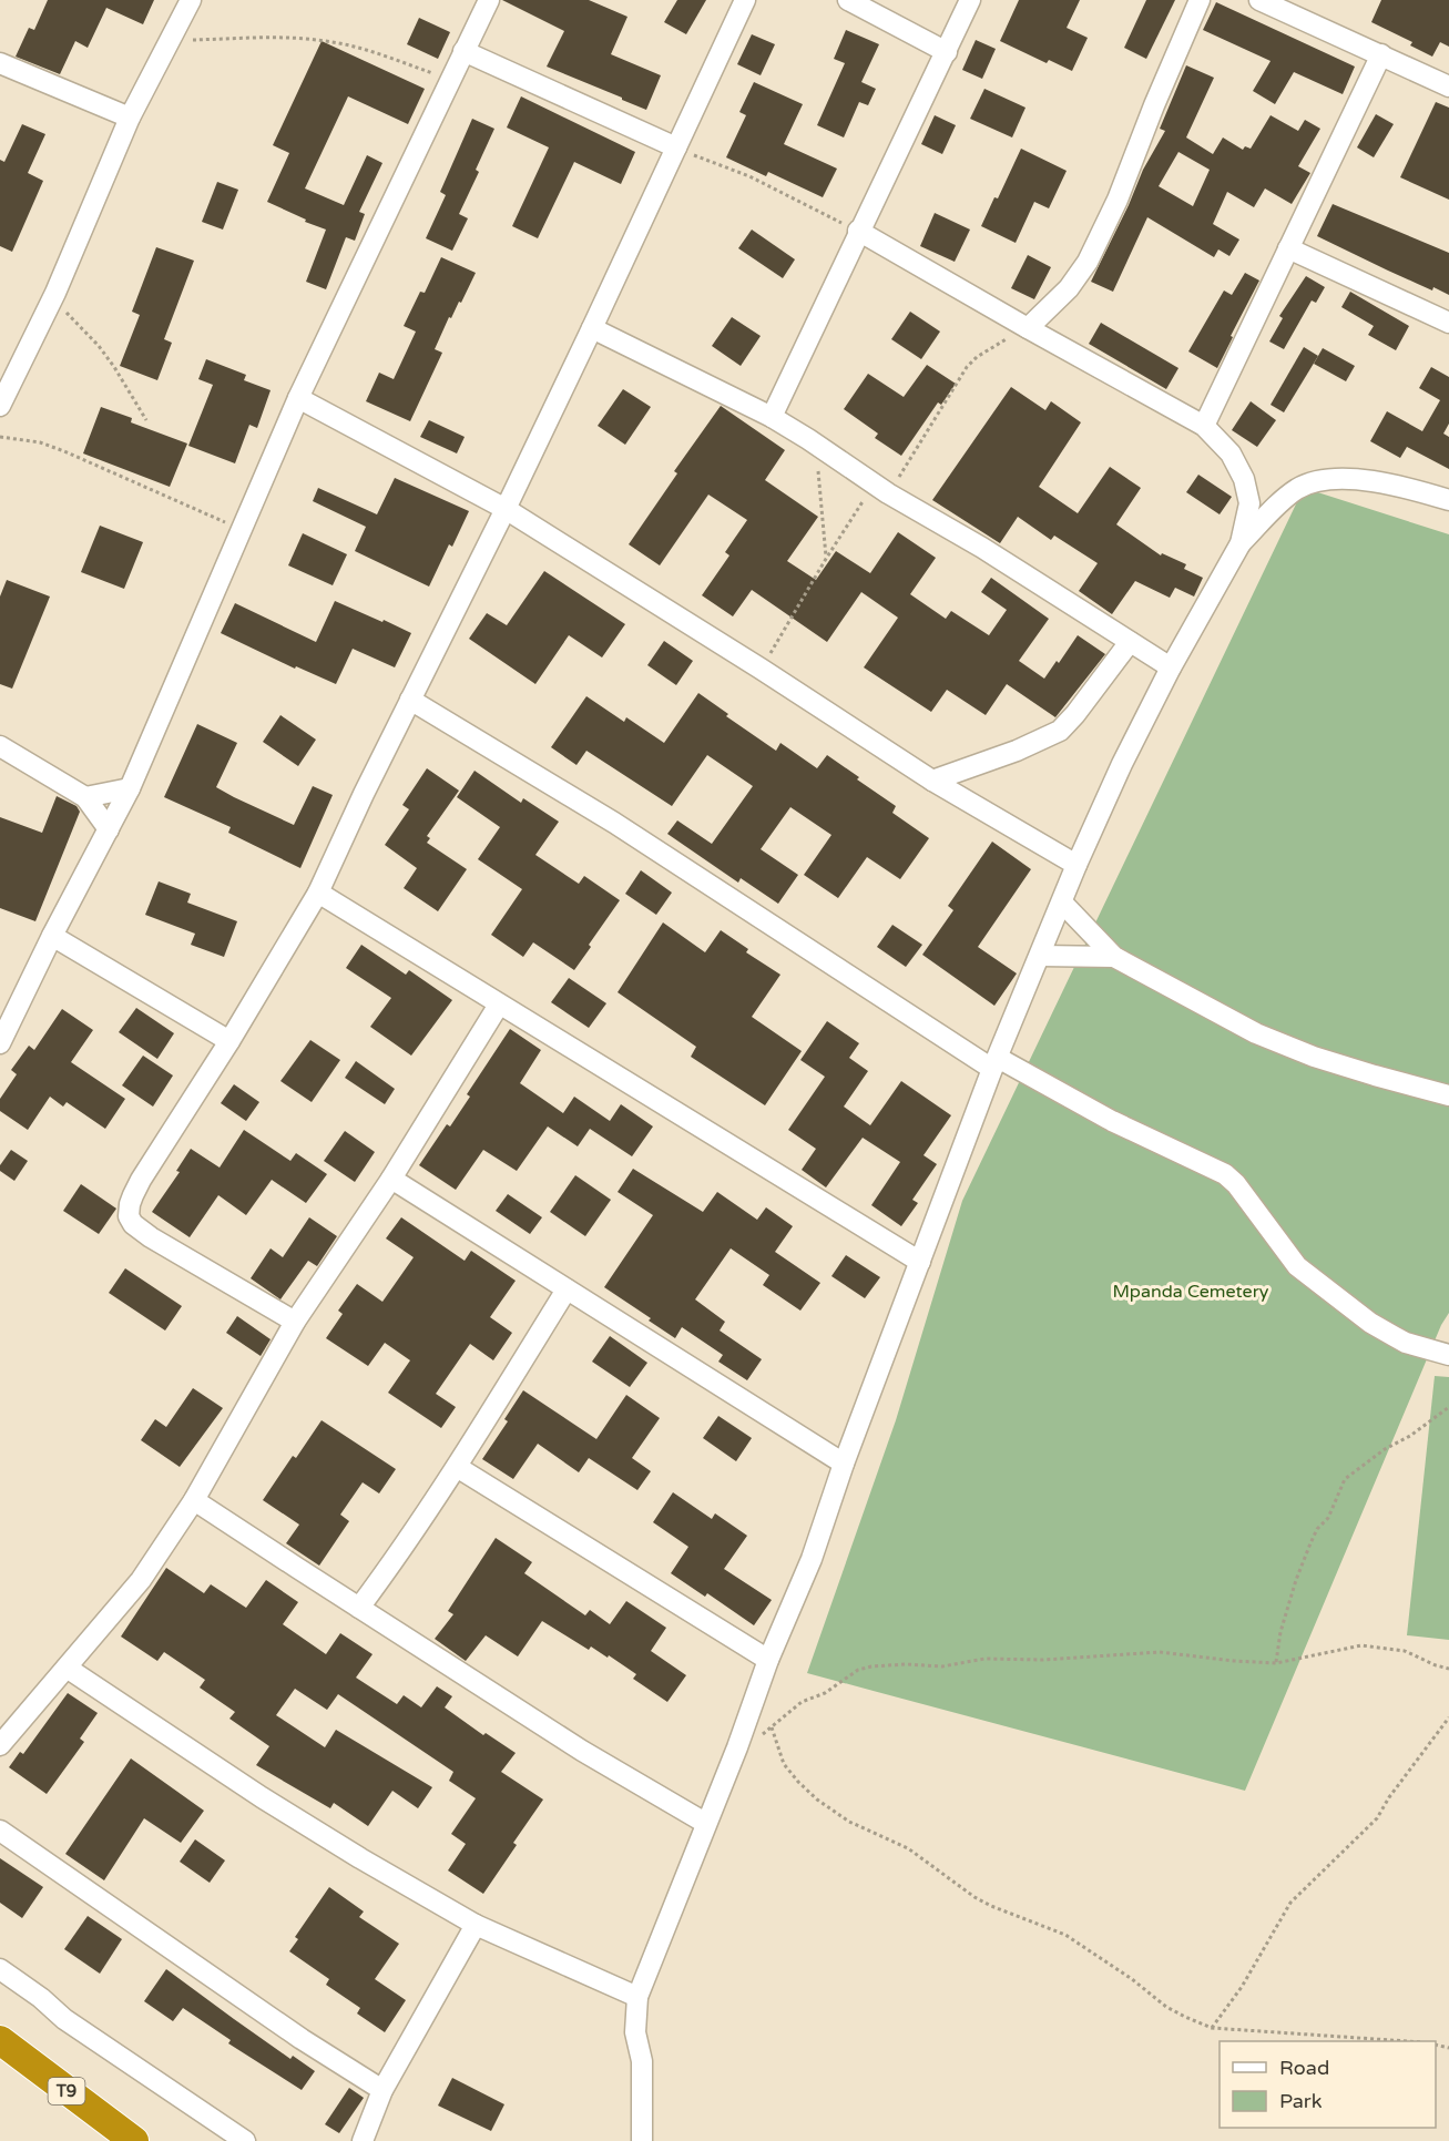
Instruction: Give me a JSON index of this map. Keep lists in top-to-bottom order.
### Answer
{
  "streets": {
    "highway": ["T9"]
  },
  "parks": ["Mpanda Cemetery"],
  "legend": ["Road", "Park"]
}
